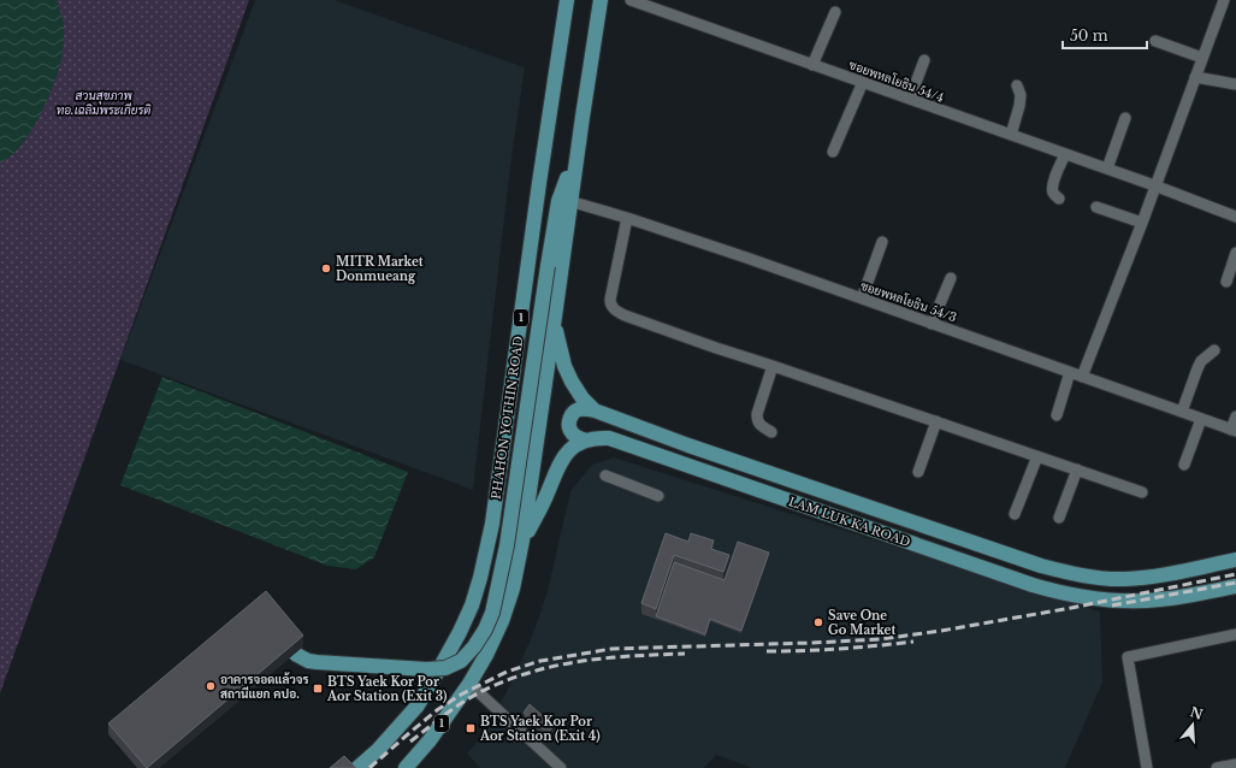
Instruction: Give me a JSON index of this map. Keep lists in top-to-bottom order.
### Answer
{
  "streets": {
    "main road": ["1", "PHAHON YOTHIN ROAD", "LAM LUK KA ROAD"],
    "street": ["ซอยพหลโยธิน 54/4", "ซอยพหลโยธิน 54/3"]
  },
  "crossings": [
    ["ซอยพหลโยธิน 54/3", "1"],
    ["1", "LAM LUK KA ROAD"]
  ],
  "parks": ["สวนสุขภาพ ทอ.เฉลิมพระเกียรติ"],
  "places": {
    "other": ["MITR Market Donmueang", "Save One Go Market", "อาคารจอดแล้วจร สถานีแยก คปอ."],
    "transit": ["BTS Yaek Kor Por Aor Station (Exit 3)", "BTS Yaek Kor Por Aor Station (Exit 4)"]
  },
  "scale_bar": "50 m",
  "north": "top"
}
